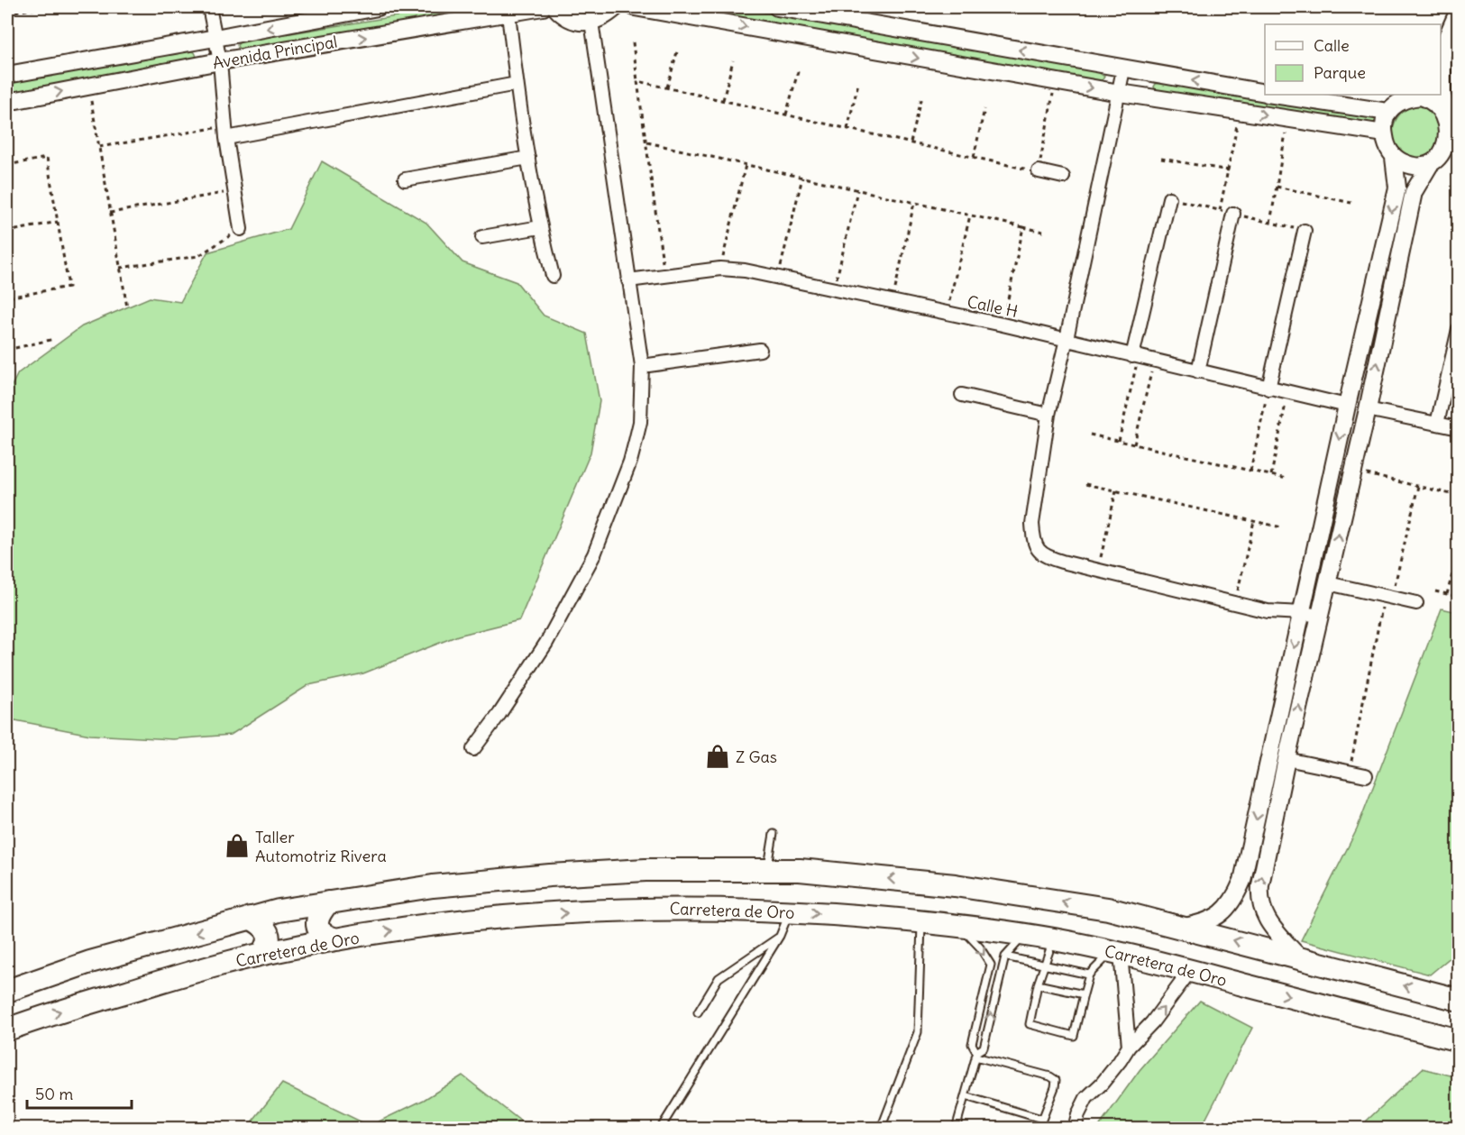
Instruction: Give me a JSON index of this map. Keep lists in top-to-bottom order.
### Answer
{
  "streets": {
    "highway": ["Carretera de Oro"],
    "street": ["Avenida Principal", "Calle H"]
  },
  "places": {
    "shop": ["Z Gas", "Taller Automotriz Rivera"]
  },
  "legend": ["Calle", "Parque"],
  "scale_bar": "50 m"
}
